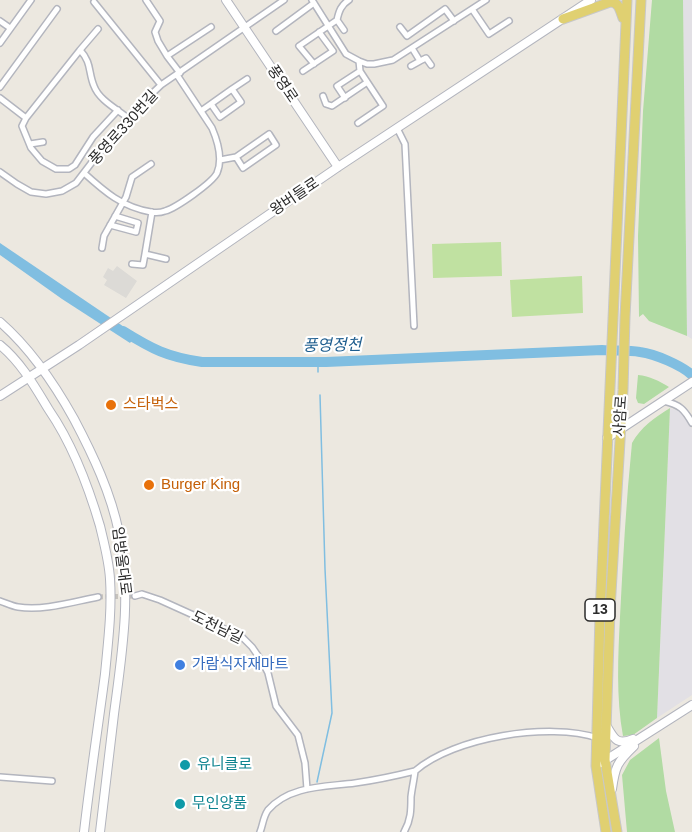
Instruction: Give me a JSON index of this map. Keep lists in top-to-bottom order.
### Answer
{
  "streets": {
    "main road": [
      "풍영로",
      "왕버들로",
      "사암로",
      "임방울대로",
      "13"
    ],
    "street": ["풍영로330번길", "도천남길"]
  },
  "crossings": [
    ["풍영로", "풍영로330번길"],
    ["풍영로", "왕버들로"],
    ["왕버들로", "임방울대로"]
  ],
  "water": ["풍영정천"],
  "places": [
    "스타벅스",
    "Burger King",
    "가람식자재마트",
    "유니클로",
    "무인양품"
  ]
}
